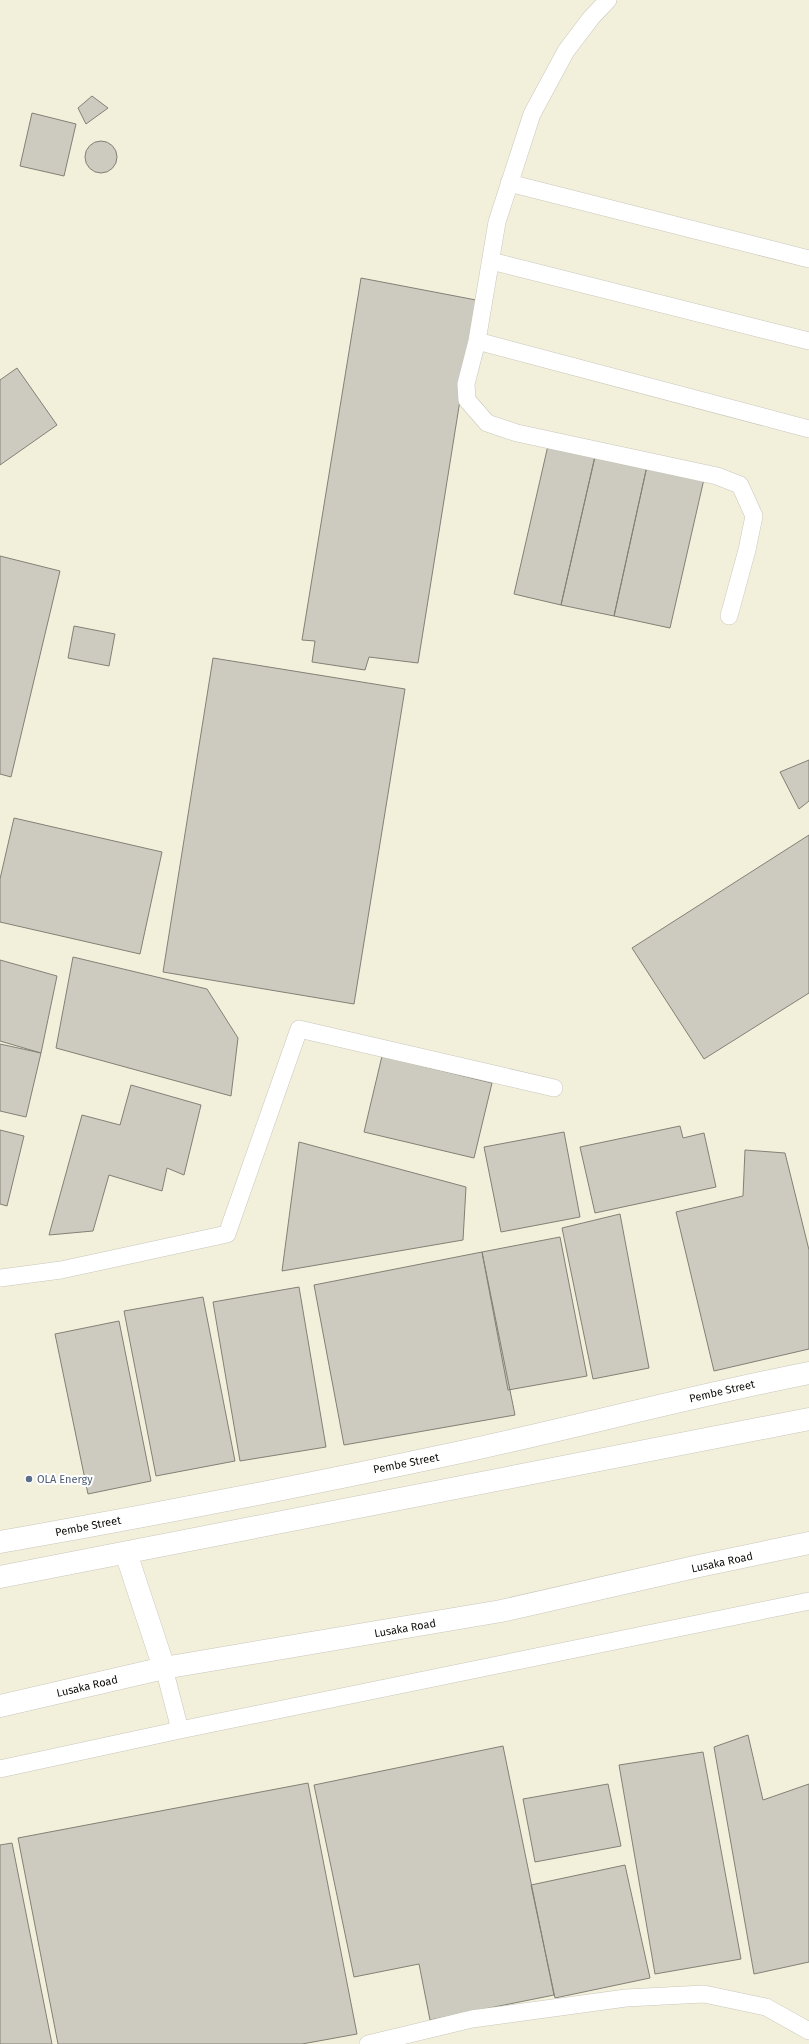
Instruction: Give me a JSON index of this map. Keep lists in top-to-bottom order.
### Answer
{
  "streets": {
    "main road": ["Pembe Street", "Lusaka Road"]
  },
  "places": ["OLA Energy"]
}
